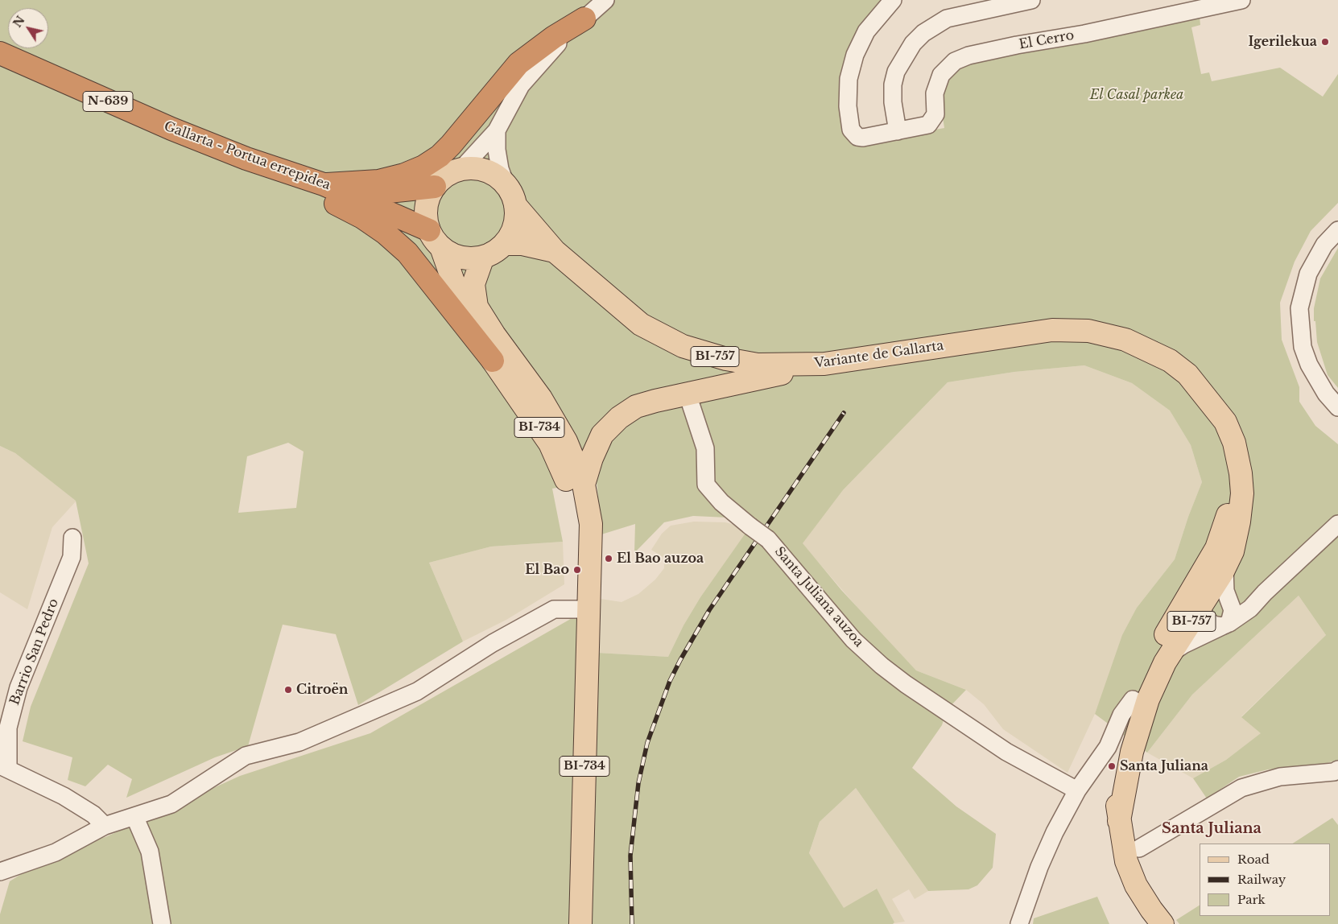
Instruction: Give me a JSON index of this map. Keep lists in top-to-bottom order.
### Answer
{
  "streets": {
    "highway": ["N-639", "Gallarta - Portua errepidea"],
    "main road": ["Variante de Gallarta", "BI-757", "BI-734"],
    "street": ["El Cerro", "Santa Juliana auzoa", "Barrio San Pedro"]
  },
  "crossings": [
    ["Gallarta - Portua errepidea", "Variante de Gallarta"],
    ["Gallarta - Portua errepidea", "BI-734"],
    ["Variante de Gallarta", "BI-757"],
    ["Variante de Gallarta", "BI-734"]
  ],
  "districts": ["Santa Juliana"],
  "parks": ["El Casal parkea"],
  "places": [
    "Igerilekua",
    "El Bao auzoa",
    "El Bao",
    "Citroën",
    "Santa Juliana"
  ],
  "legend": ["Road", "Railway", "Park"],
  "north": "top left"
}
